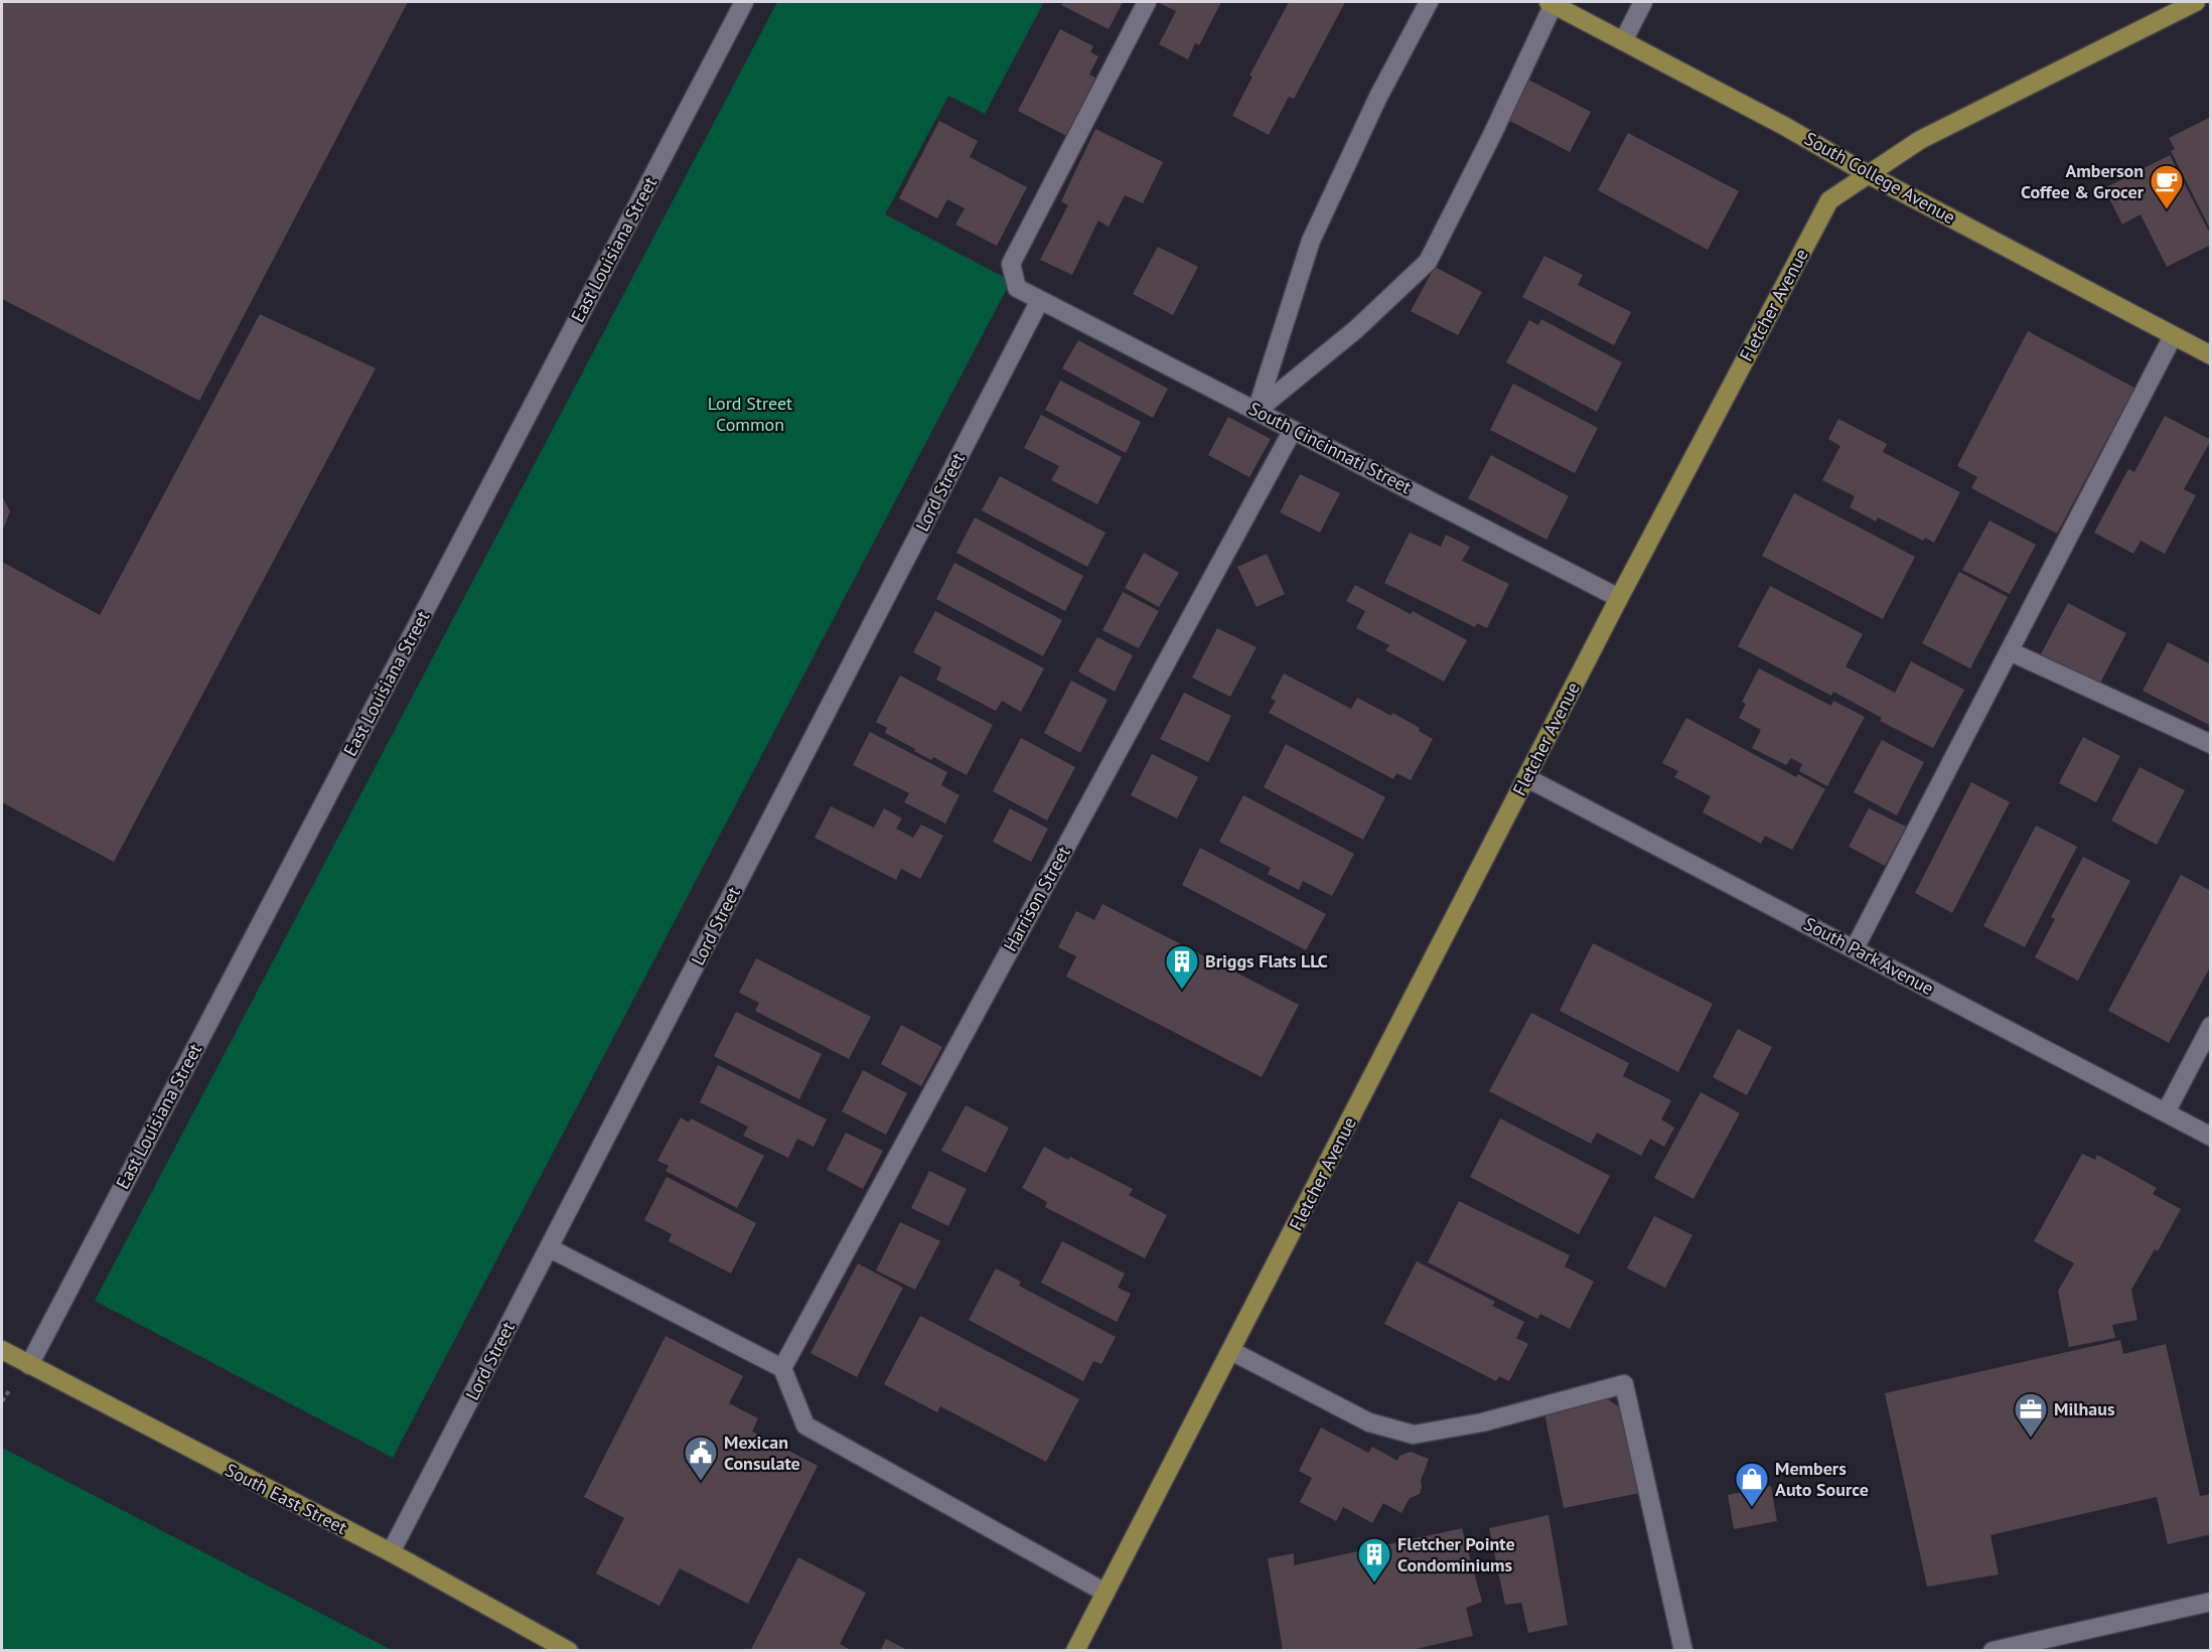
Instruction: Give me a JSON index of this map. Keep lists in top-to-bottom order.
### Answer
{
  "streets": {
    "main road": ["South College Avenue", "Fletcher Avenue", "South East Street"],
    "street": [
      "East Louisiana Street",
      "South Cincinnati Street",
      "Lord Street",
      "Harrison Street",
      "South Park Avenue"
    ]
  },
  "crossings": [
    ["South College Avenue", "Fletcher Avenue"],
    ["East Louisiana Street", "South East Street"],
    ["Fletcher Avenue", "South Cincinnati Street"],
    ["Fletcher Avenue", "South Park Avenue"],
    ["South Cincinnati Street", "Lord Street"],
    ["South Cincinnati Street", "Harrison Street"],
    ["Lord Street", "South East Street"]
  ],
  "parks": ["Lord Street Common"],
  "places": {
    "cafe": ["Amberson Coffee & Grocer"],
    "building": ["Briggs Flats LLC", "Fletcher Pointe Condominiums"],
    "office": ["Milhaus"],
    "public building": ["Mexican Consulate"],
    "shop": ["Members Auto Source"]
  }
}
